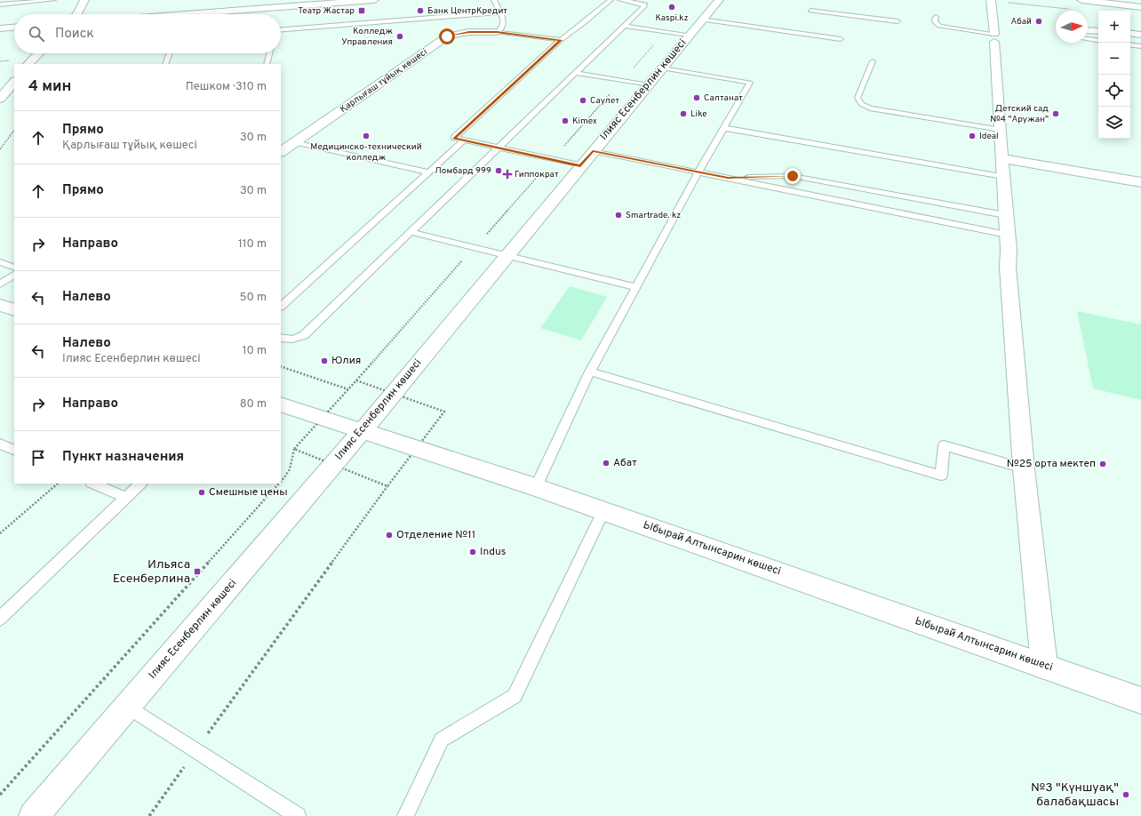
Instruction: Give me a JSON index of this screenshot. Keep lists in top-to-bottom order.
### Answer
{
  "streets": {
    "street": ["Қарлығаш тұйық көшесі", "Ілияс Есенберлин көшесі", "Ыбырай Алтынсарин көшесі"]
  },
  "crossings": [
    ["Ілияс Есенберлин көшесі", "Ыбырай Алтынсарин көшесі"]
  ],
  "places": {
    "other": [
      "Kaspi.kz",
      "Банк ЦентрКредит",
      "Абай",
      "Колледж Управления",
      "Салтанат",
      "Саулет",
      "Like",
      "Детский сад №4 \"Аружан\"",
      "Kimex",
      "Медицинско-технический колледж",
      "Ideal",
      "Ломбард 999",
      "Smartrade. kz",
      "Юлия",
      "Абат",
      "№25 орта мектеп",
      "Смешные цены",
      "Отделение №11",
      "Indus",
      "№3 \"Күншуақ\" балабақшасы"
    ],
    "transit": ["Театр Жастар", "Ильяса Есенберлина"],
    "health": ["Гиппократ"]
  },
  "north": "right",
  "page": {
    "map_buttons": ["+", "−"],
    "search": "Поиск",
    "heading": ["4 мин", "Пешком · 310 m"],
    "list": [
      ["Прямо", "Қарлығаш тұйық көшесі", "30 m"],
      ["Прямо", "30 m"],
      ["Направо", "110 m"],
      ["Налево", "50 m"],
      ["Налево", "Ілияс Есенберлин көшесі", "10 m"],
      ["Направо", "80 m"],
      "Пункт назначения"
    ]
  }
}
